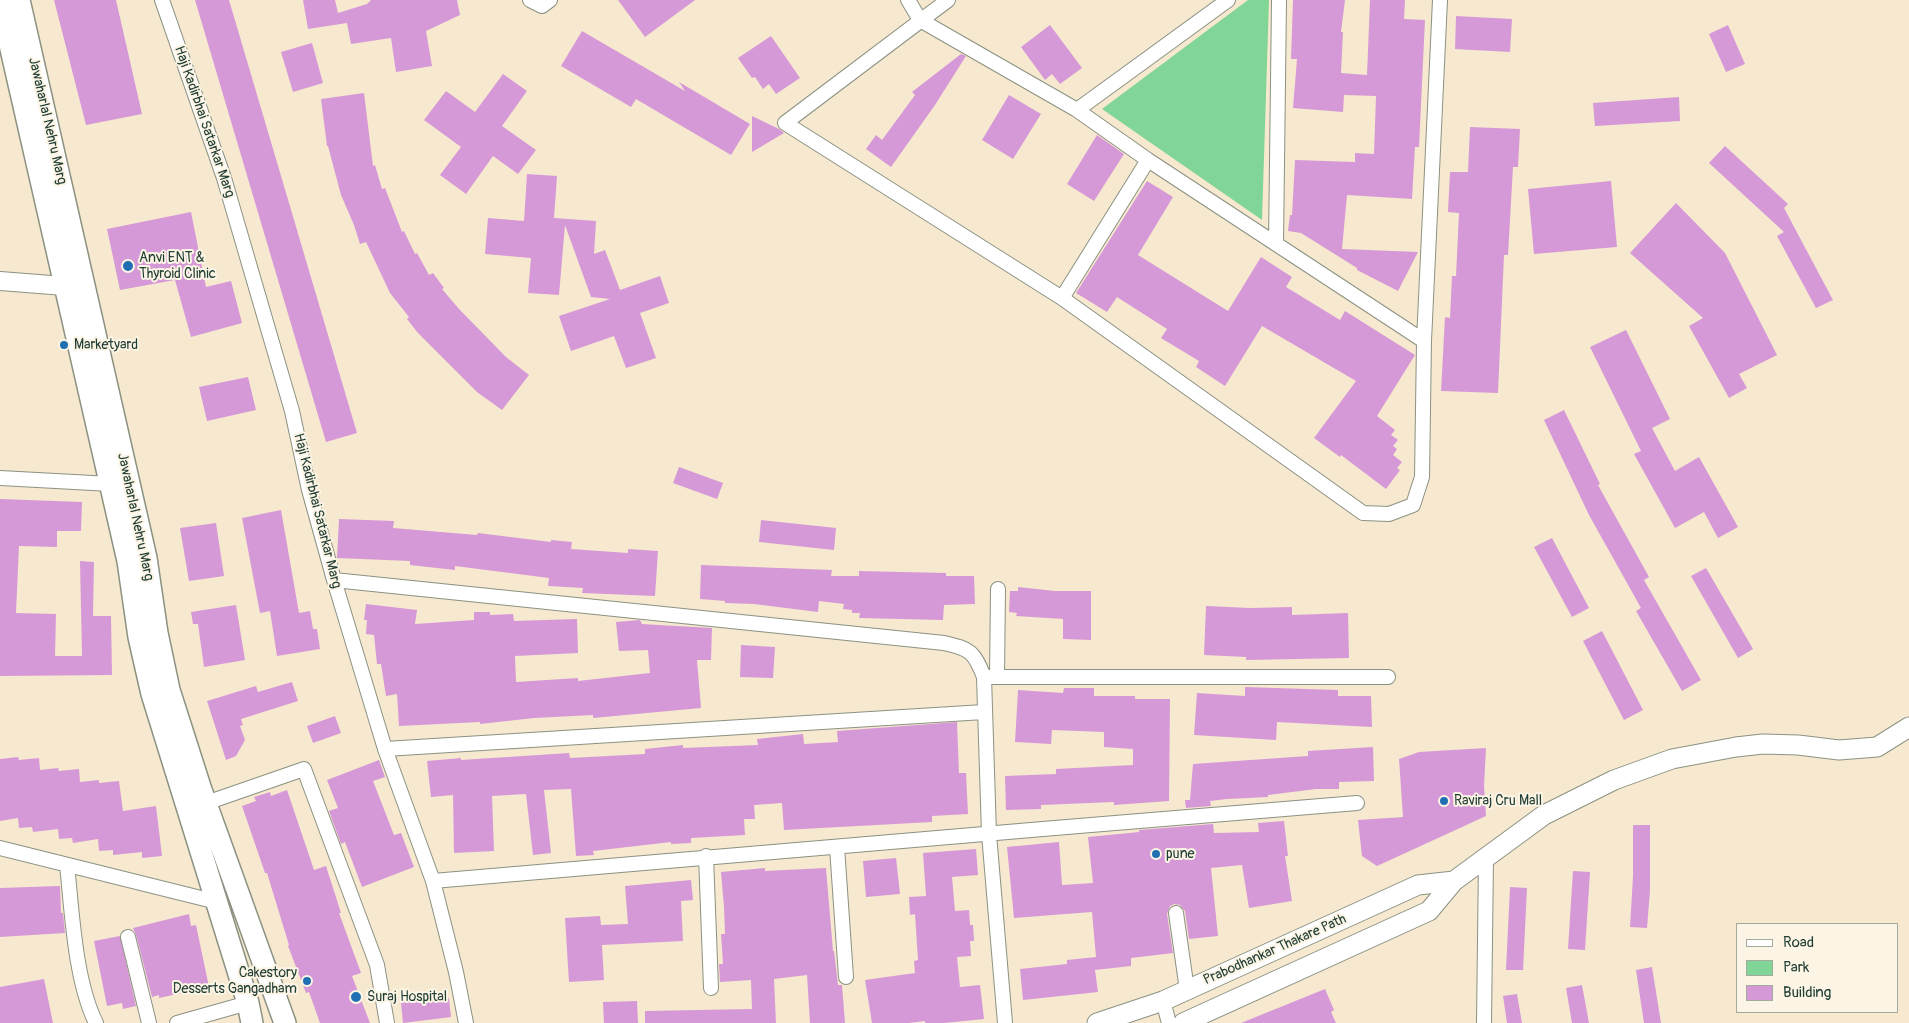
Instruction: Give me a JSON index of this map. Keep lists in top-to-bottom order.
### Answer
{
  "streets": {
    "main road": ["Jawaharlal Nehru Marg", "Prabodhankar Thakare Path"],
    "street": ["Haji Kadirbhai Satarkar Marg"]
  },
  "places": [
    "Anvi ENT & Thyroid Clinic",
    "Marketyard",
    "Raviraj Cru Mall",
    "pune",
    "Cakestory Desserts Gangadham",
    "Suraj Hospital"
  ],
  "legend": ["Road", "Park", "Building"]
}
